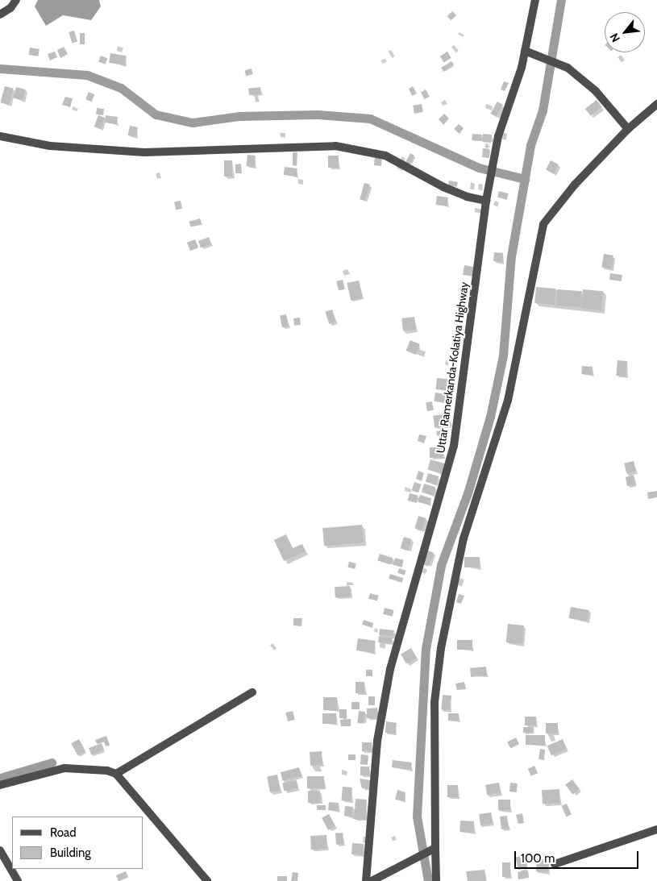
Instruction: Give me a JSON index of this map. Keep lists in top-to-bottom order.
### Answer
{
  "streets": {
    "street": ["Uttar Ramerkanda-Kolatiya Highway"]
  },
  "legend": ["Road", "Building"],
  "scale_bar": "100 m",
  "north": "bottom left"
}
